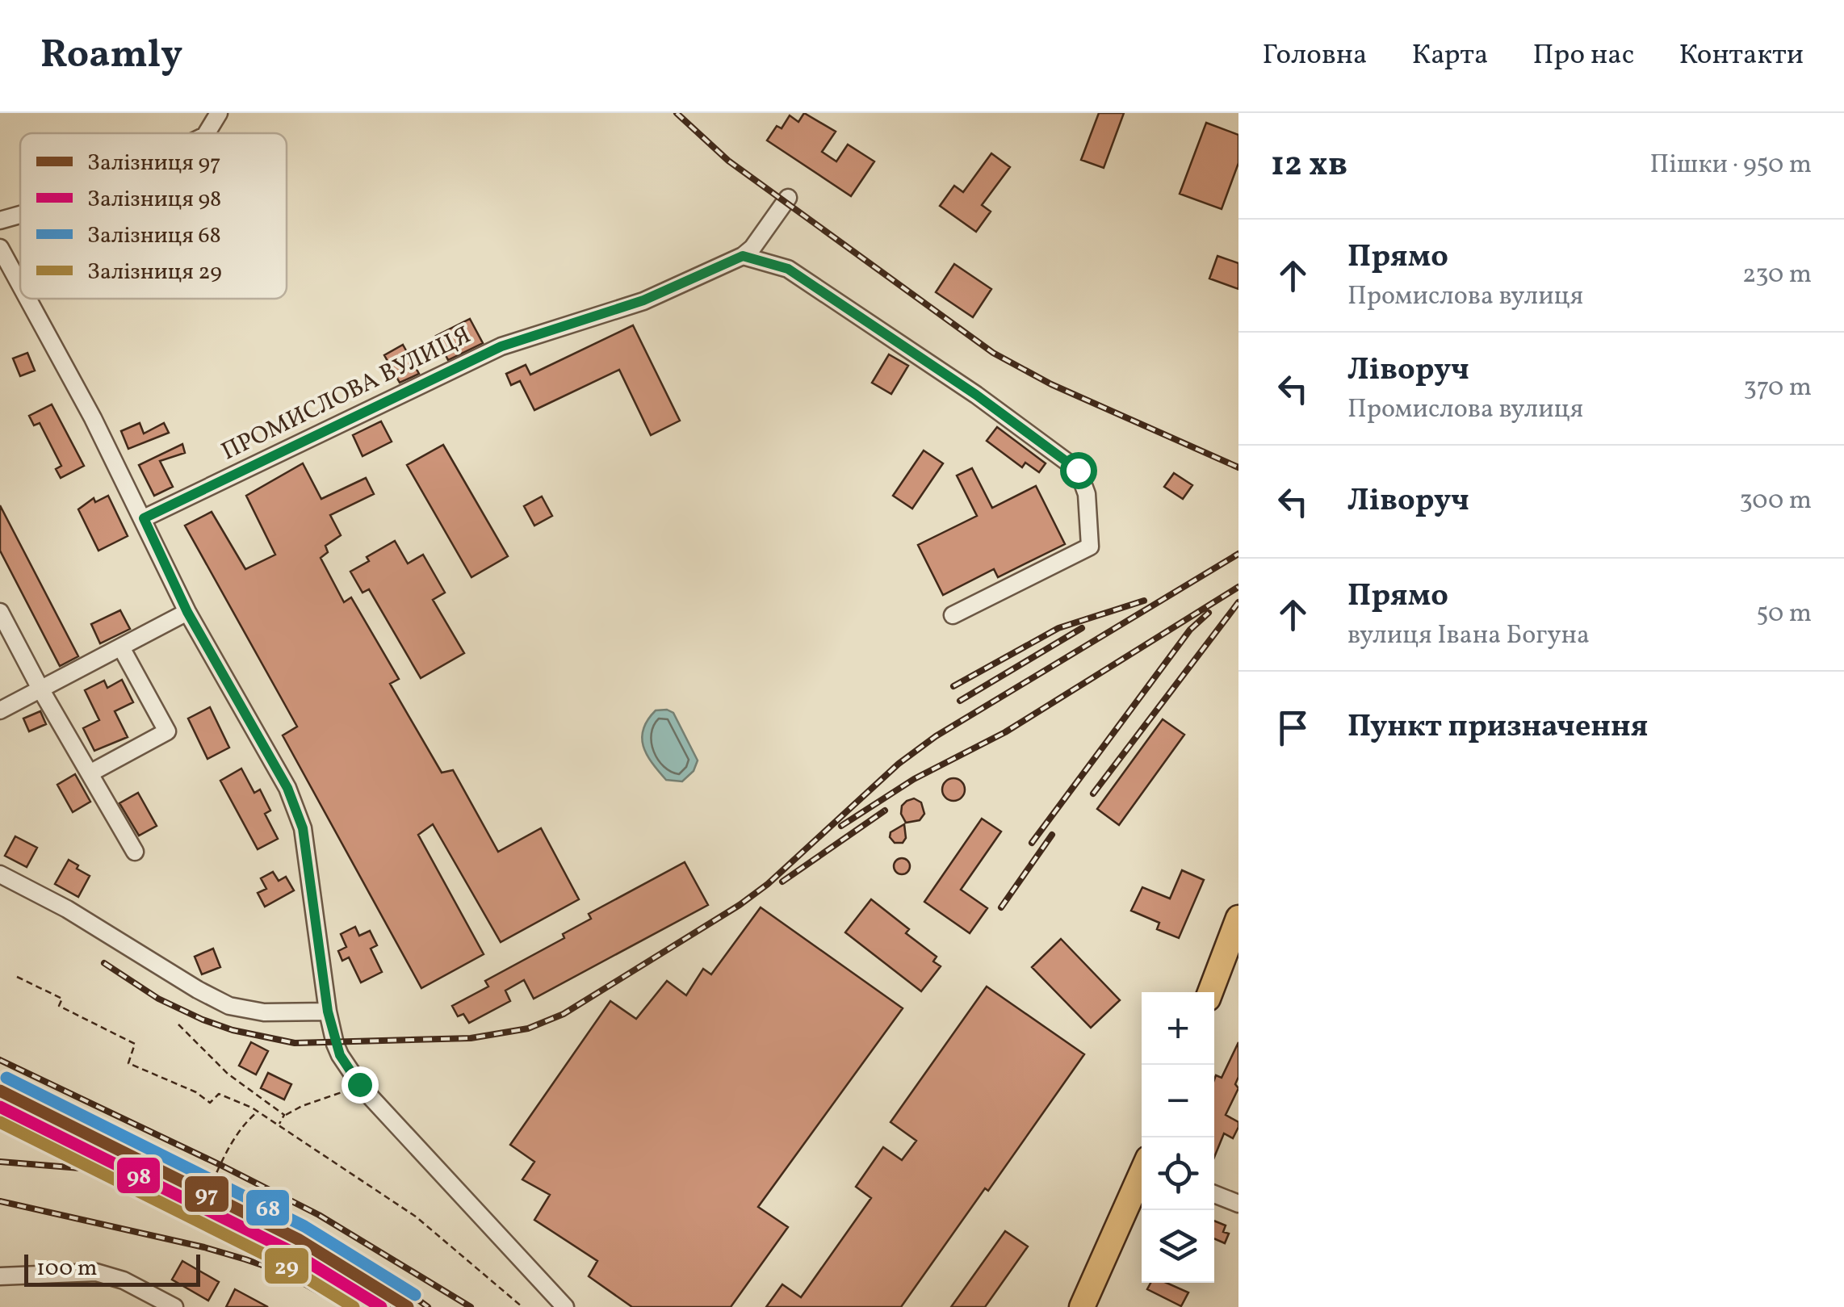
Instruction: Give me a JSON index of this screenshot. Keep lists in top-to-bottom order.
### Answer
{
  "streets": {
    "street": ["ПРОМИСЛОВА ВУЛИЦЯ"]
  },
  "lines": [
    "rail line 68",
    "rail line 97",
    "rail line 98",
    "rail line 29"
  ],
  "legend": [
    "Залізниця 97",
    "Залізниця 98",
    "Залізниця 68",
    "Залізниця 29"
  ],
  "scale_bar": "100 m",
  "page": {
    "header": "Roamly",
    "nav": [
      "Головна",
      "Карта",
      "Про нас",
      "Контакти"
    ],
    "heading": ["12 хв", "Пішки · 950 m"],
    "list": [
      ["Прямо", "Промислова вулиця", "230 m"],
      ["Ліворуч", "Промислова вулиця", "370 m"],
      ["Ліворуч", "300 m"],
      ["Прямо", "вулиця Івана Богуна", "50 m"],
      "Пункт призначення"
    ],
    "map_buttons": ["+", "−"],
    "scale": "100 m"
  }
}
